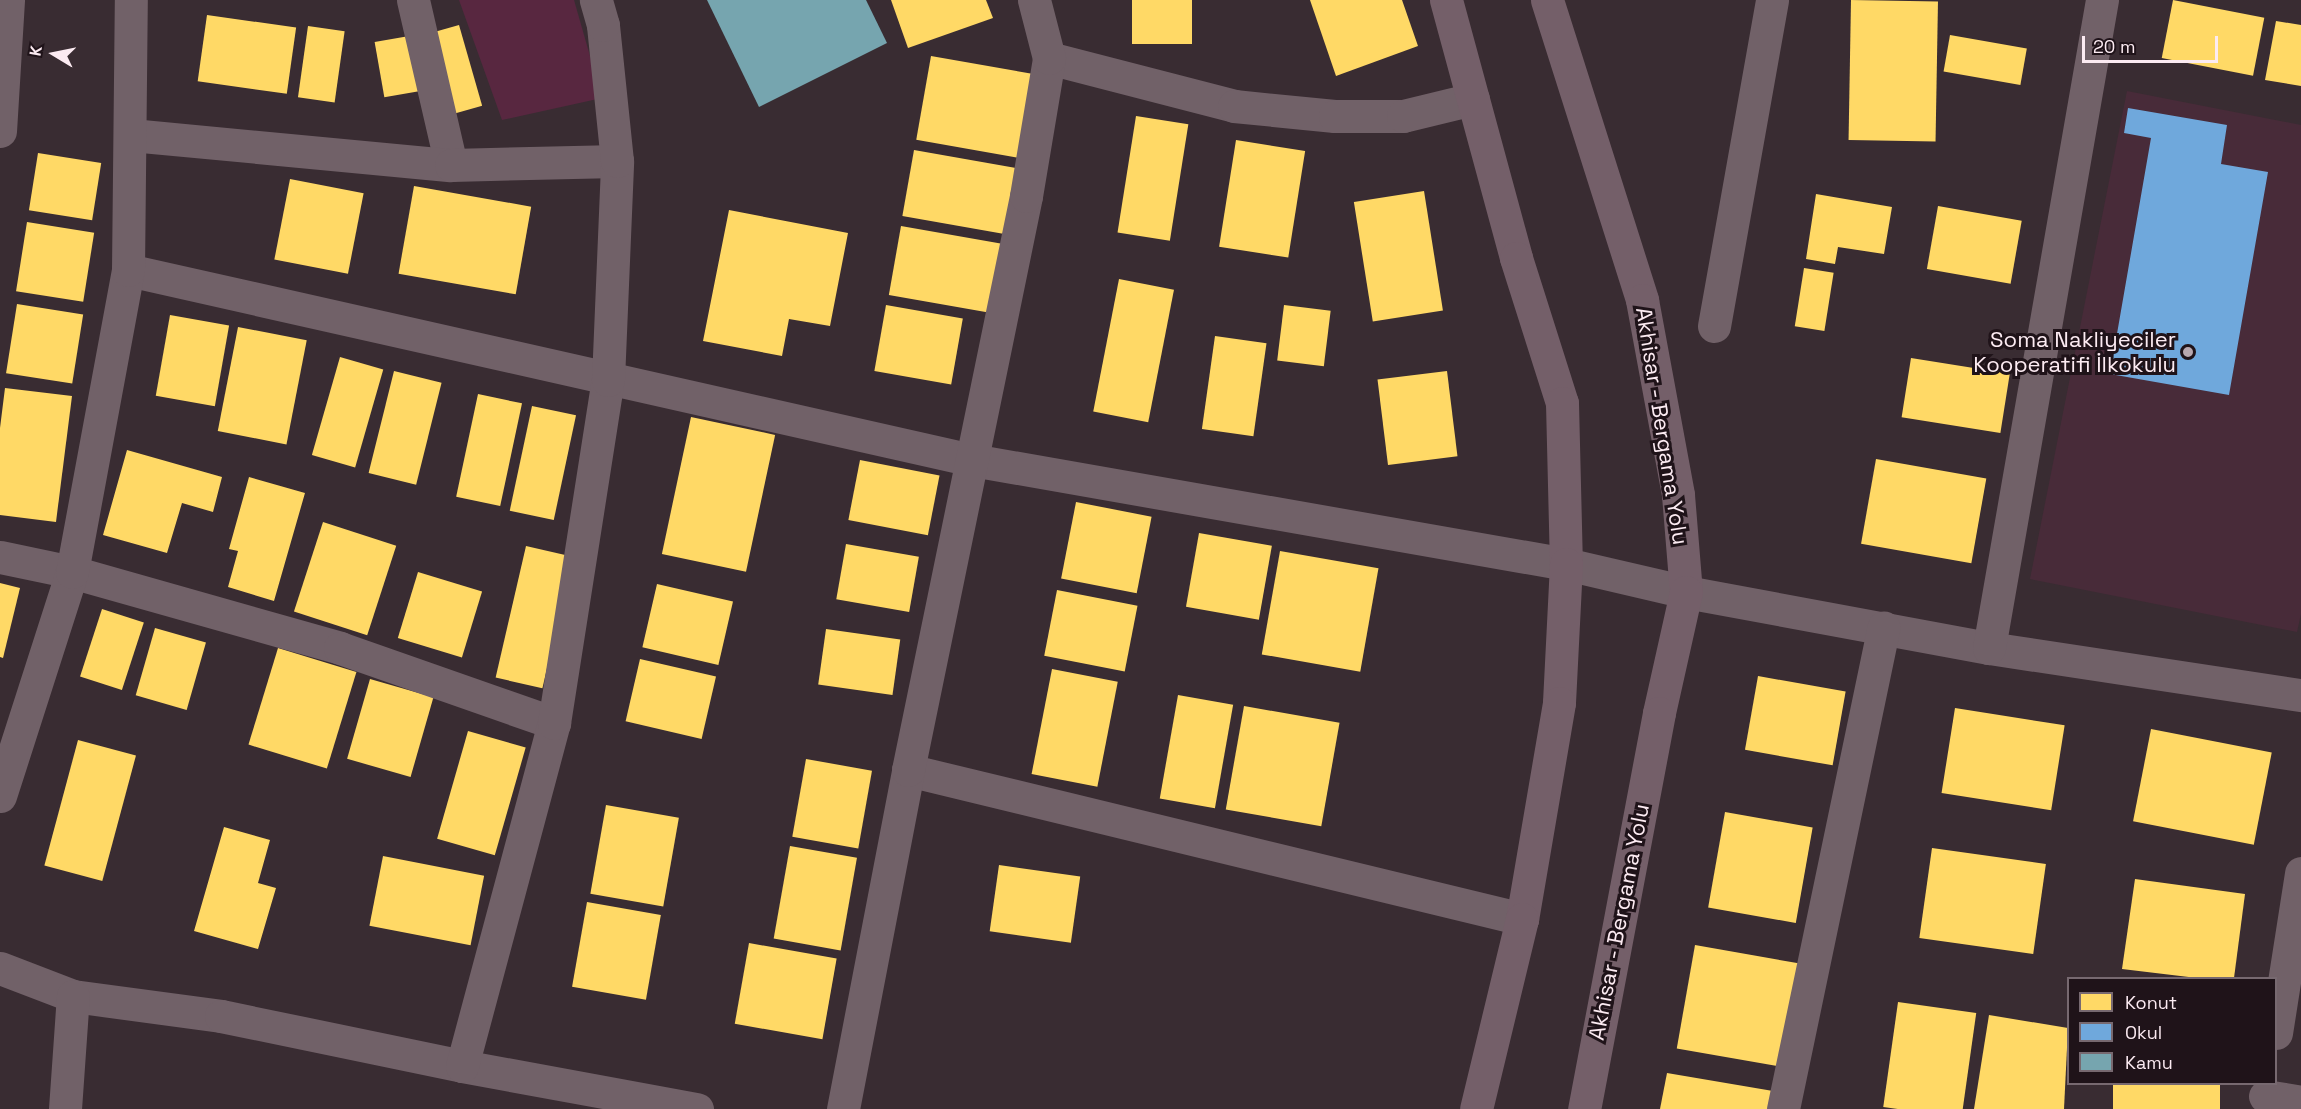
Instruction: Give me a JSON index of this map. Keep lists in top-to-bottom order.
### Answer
{
  "streets": {
    "main road": ["Akhisar - Bergama Yolu"]
  },
  "places": ["Soma Nakliyeciler Kooperatifi İlkokulu"],
  "legend": ["Konut", "Okul", "Kamu"],
  "scale_bar": "20 m",
  "north": "left"
}
